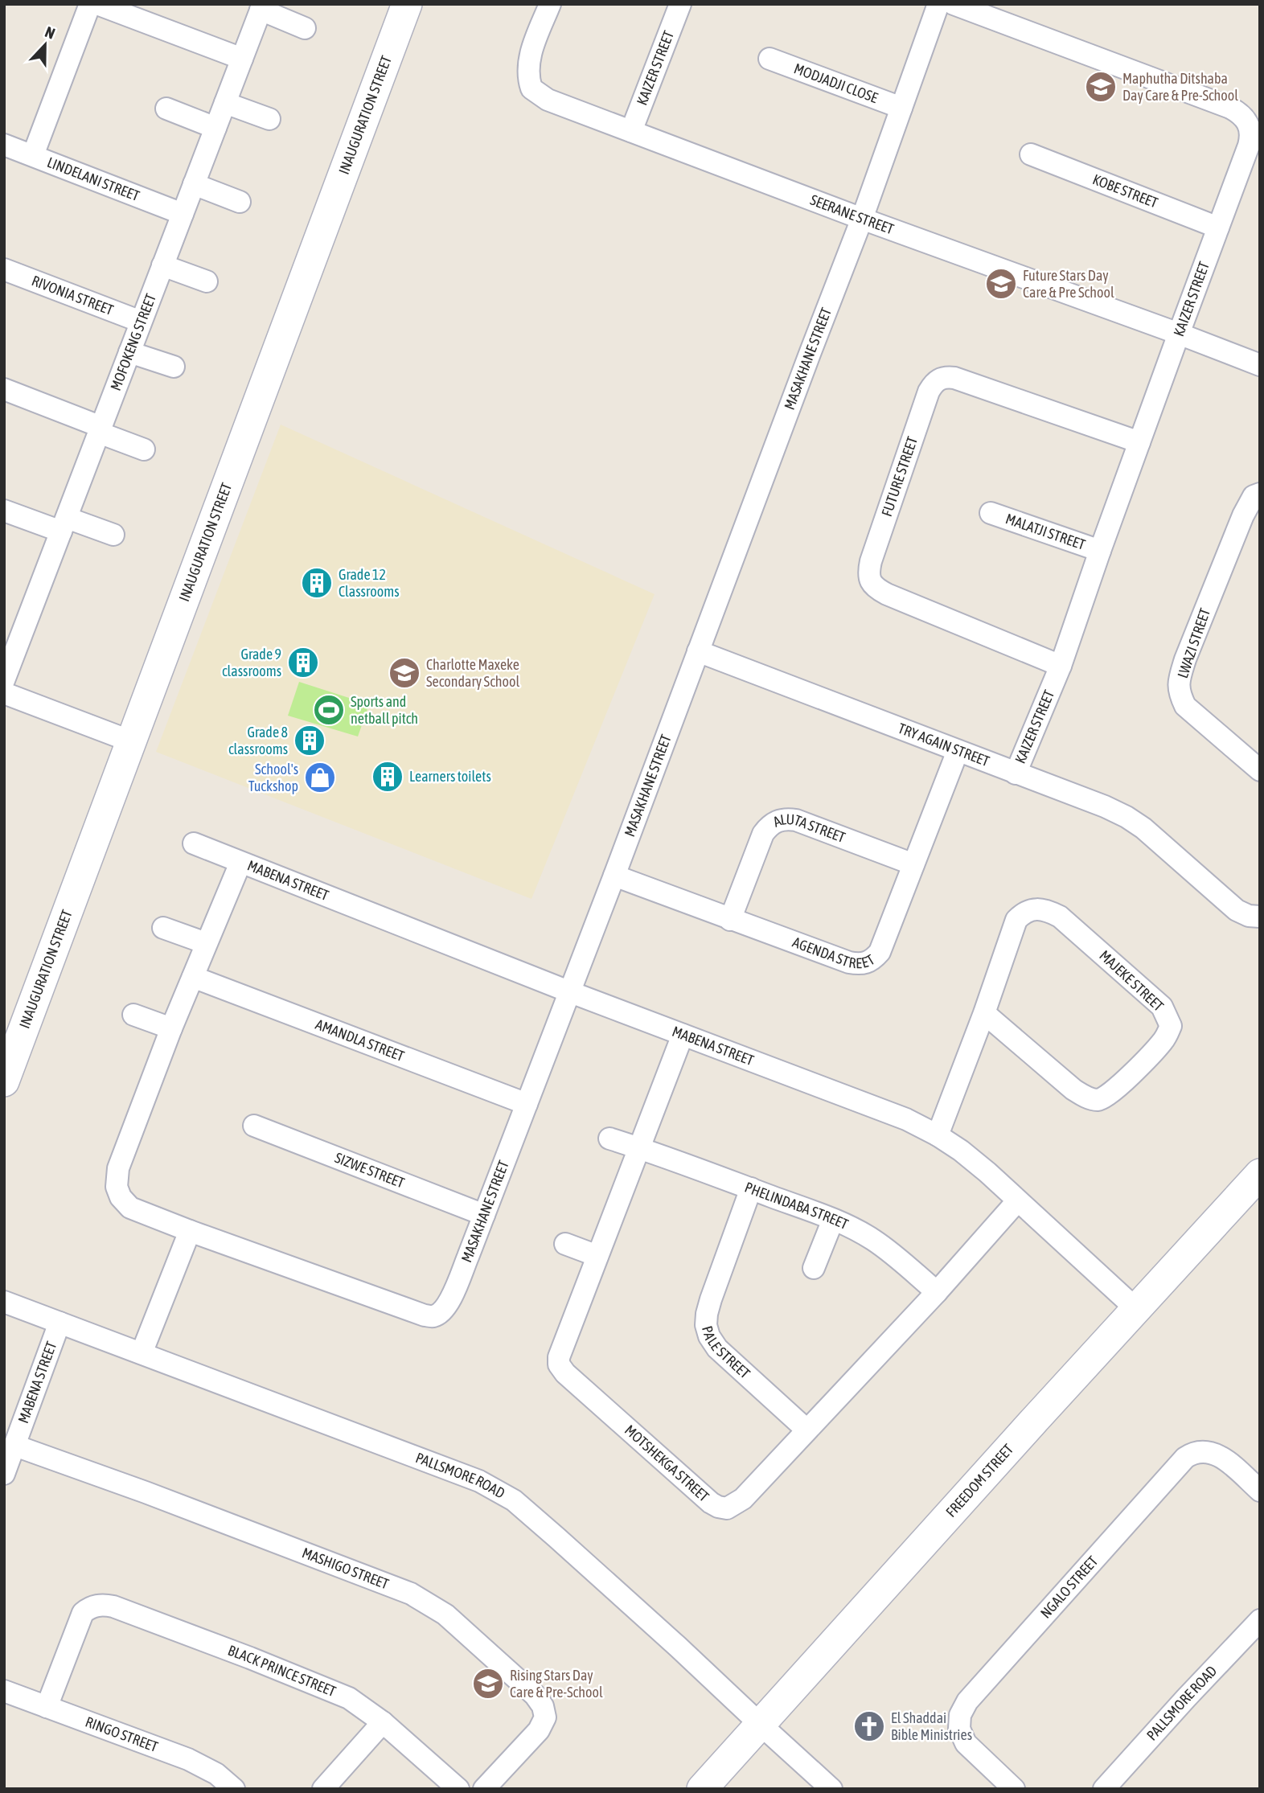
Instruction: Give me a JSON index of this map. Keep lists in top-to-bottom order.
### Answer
{
  "streets": {
    "street": [
      "KAIZER STREET",
      "MODJADJI CLOSE",
      "INAUGURATION STREET",
      "LINDELANI STREET",
      "KOBE STREET",
      "SEERANE STREET",
      "RIVONIA STREET",
      "MOFOKENG STREET",
      "MASAKHANE STREET",
      "FUTURE STREET",
      "MALATJI STREET",
      "LWAZI STREET",
      "TRY AGAIN STREET",
      "ALUTA STREET",
      "MABENA STREET",
      "AGENDA STREET",
      "MAJEKE STREET",
      "AMANDLA STREET",
      "SIZWE STREET",
      "PHELINDABA STREET",
      "PALE STREET",
      "MOTSHEKGA STREET",
      "PALLSMORE ROAD",
      "FREEDOM STREET",
      "MASHIGO STREET",
      "NGALO STREET",
      "BLACK PRINCE STREET",
      "RINGO STREET"
    ]
  },
  "crossings": [
    ["KAIZER STREET", "KOBE STREET"],
    ["KAIZER STREET", "SEERANE STREET"],
    ["KAIZER STREET", "FUTURE STREET"],
    ["KAIZER STREET", "MALATJI STREET"],
    ["KAIZER STREET", "TRY AGAIN STREET"],
    ["MODJADJI CLOSE", "MASAKHANE STREET"],
    ["LINDELANI STREET", "MOFOKENG STREET"],
    ["SEERANE STREET", "MASAKHANE STREET"],
    ["RIVONIA STREET", "MOFOKENG STREET"],
    ["MASAKHANE STREET", "TRY AGAIN STREET"],
    ["MASAKHANE STREET", "MABENA STREET"],
    ["MASAKHANE STREET", "AGENDA STREET"],
    ["MASAKHANE STREET", "AMANDLA STREET"],
    ["MASAKHANE STREET", "SIZWE STREET"],
    ["TRY AGAIN STREET", "AGENDA STREET"],
    ["ALUTA STREET", "AGENDA STREET"],
    ["MABENA STREET", "MAJEKE STREET"],
    ["MABENA STREET", "AMANDLA STREET"],
    ["MABENA STREET", "MOTSHEKGA STREET"],
    ["MABENA STREET", "PALLSMORE ROAD"],
    ["MABENA STREET", "FREEDOM STREET"],
    ["MABENA STREET", "MASHIGO STREET"],
    ["PHELINDABA STREET", "PALE STREET"],
    ["PHELINDABA STREET", "MOTSHEKGA STREET"],
    ["PALE STREET", "MOTSHEKGA STREET"],
    ["PALLSMORE ROAD", "FREEDOM STREET"],
    ["BLACK PRINCE STREET", "RINGO STREET"]
  ],
  "places": {
    "school or university": [
      "Maphutha Ditshaba Day Care & Pre-School",
      "Future Stars Day Care & Pre School",
      "Charlotte Maxeke Secondary School",
      "Rising Stars Day Care & Pre-School"
    ],
    "building": [
      "Grade 12 Classrooms",
      "Grade 9 classrooms",
      "Grade 8 classrooms",
      "Learners toilets"
    ],
    "sports": ["Sports and netball pitch"],
    "shop": ["School's Tuckshop"],
    "church": ["El Shaddai Bible Ministries"]
  },
  "north": "top"
}
